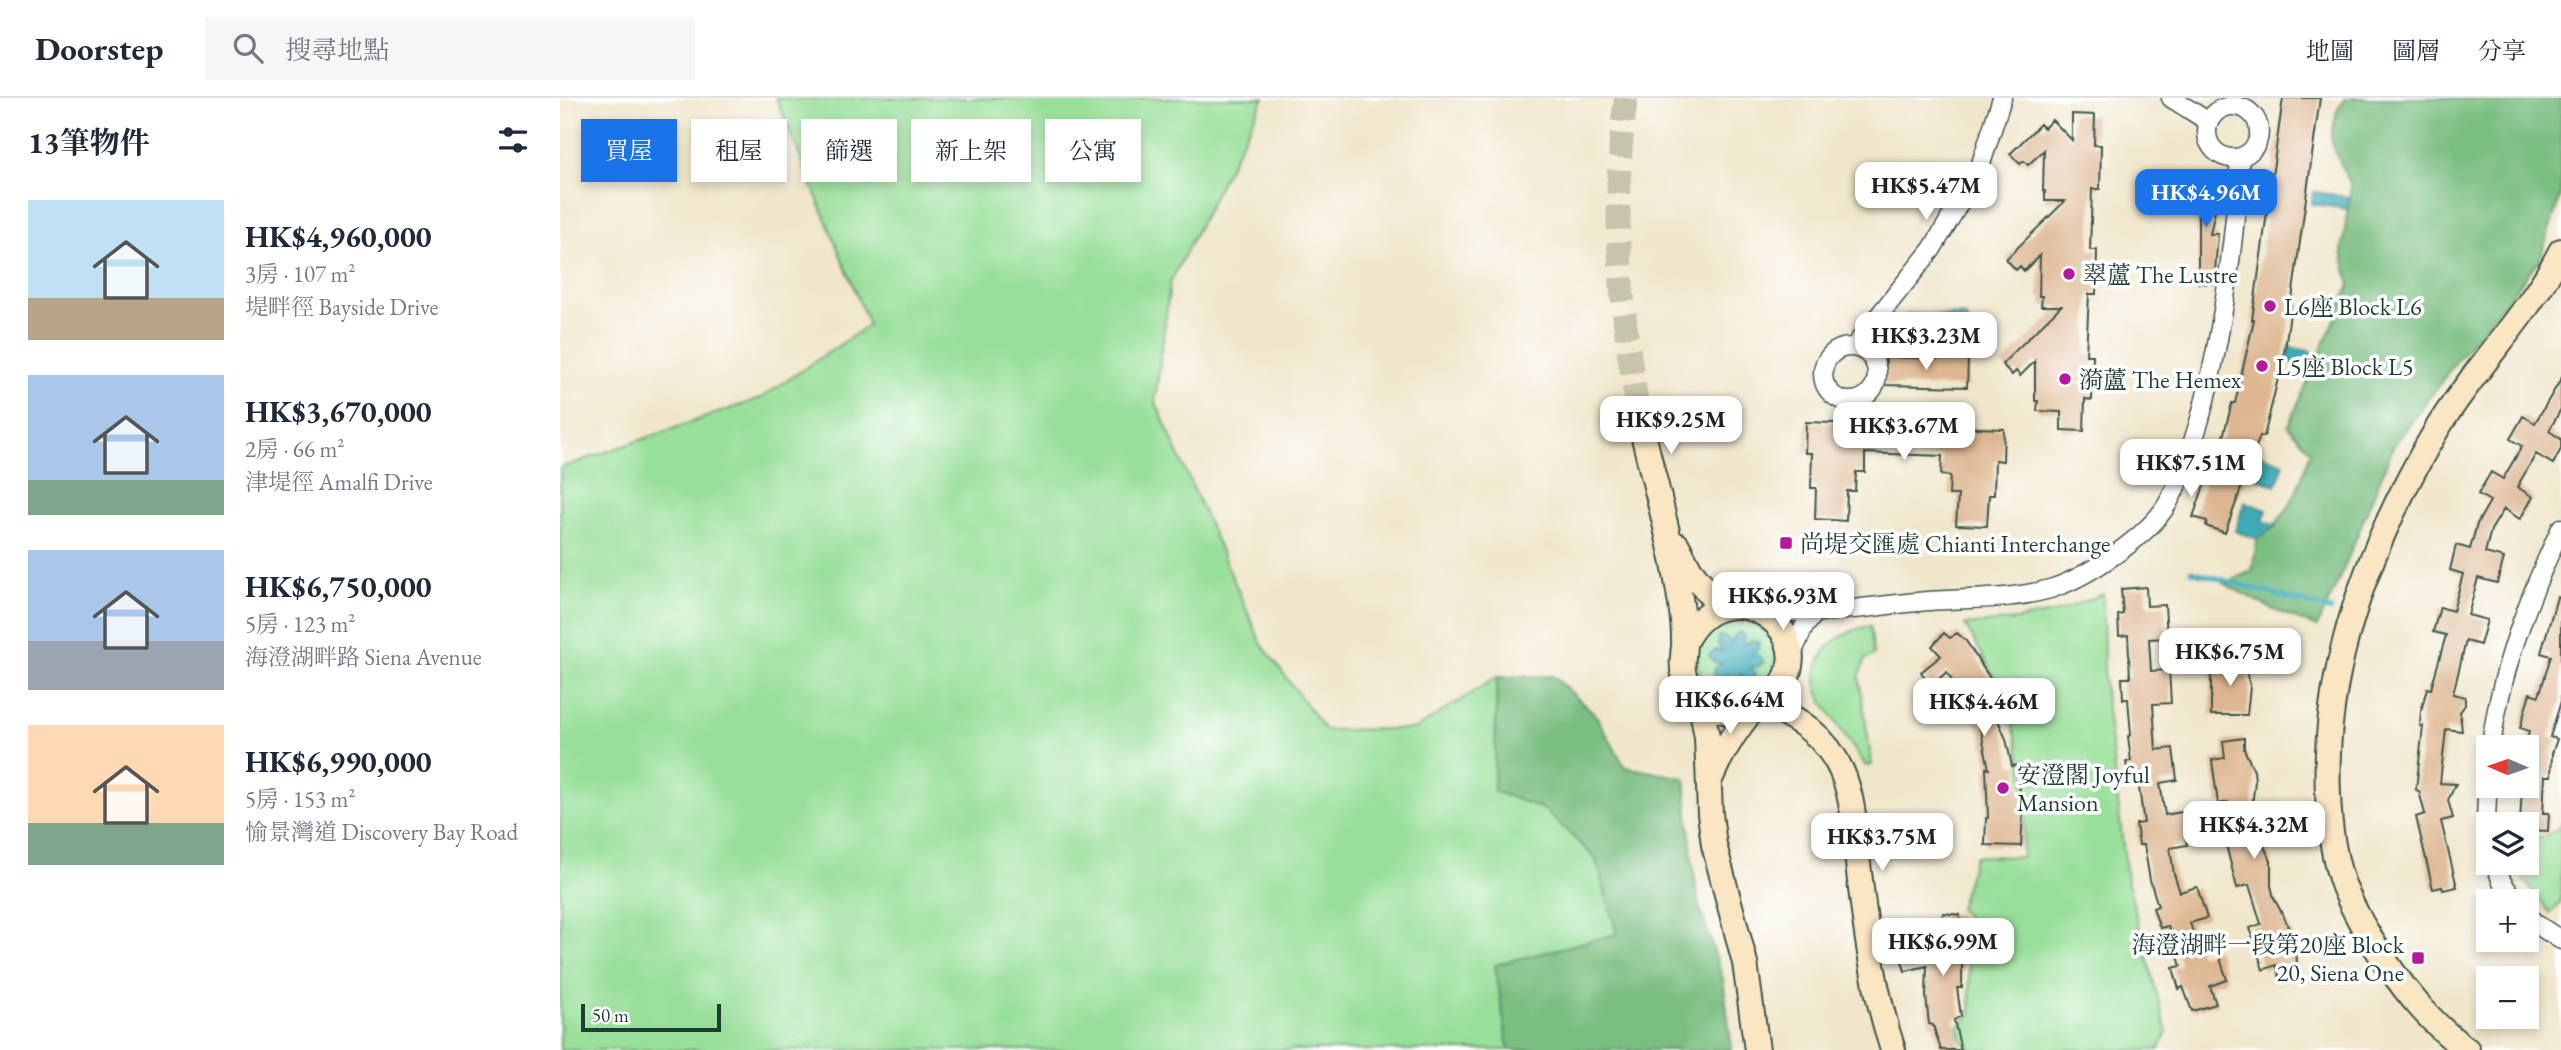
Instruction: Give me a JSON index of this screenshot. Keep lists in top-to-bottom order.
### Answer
{
  "places": {
    "other": [
      "翠蘆 The Lustre",
      "L6座 Block L6",
      "L5座 Block L5",
      "漪蘆 The Hemex",
      "安澄閣 Joyful Mansion"
    ],
    "transit": ["尚堤交匯處 Chianti Interchange", "海澄湖畔一段第20座 Block 20, Siena One"]
  },
  "scale_bar": "50 m",
  "north": "left",
  "page": {
    "header": "Doorstep",
    "search": "搜尋地點",
    "nav": ["地圖", "圖層", "分享"],
    "heading": "13筆物件",
    "chip": [
      "買屋",
      "租屋",
      "篩選",
      "新上架",
      "公寓"
    ],
    "price": [
      "HK$5.47M",
      "HK$4.96M",
      "HK$3.23M",
      "HK$9.25M",
      "HK$3.67M",
      "HK$7.51M",
      "HK$6.93M",
      "HK$6.75M",
      "HK$6.64M",
      "HK$4.46M",
      "HK$4.32M",
      "HK$3.75M",
      "HK$6.99M"
    ],
    "list": [
      {
        "name": "HK$4,960,000",
        "note": "3房 · 107 m² · 堤畔徑 Bayside Drive"
      },
      {
        "name": "HK$3,670,000",
        "note": "2房 · 66 m² · 津堤徑 Amalfi Drive"
      },
      {
        "name": "HK$6,750,000",
        "note": "5房 · 123 m² · 海澄湖畔路 Siena Avenue"
      },
      {
        "name": "HK$6,990,000",
        "note": "5房 · 153 m² · 愉景灣道 Discovery Bay Road"
      }
    ],
    "map_buttons": ["+", "−"],
    "scale": "50 m"
  }
}
